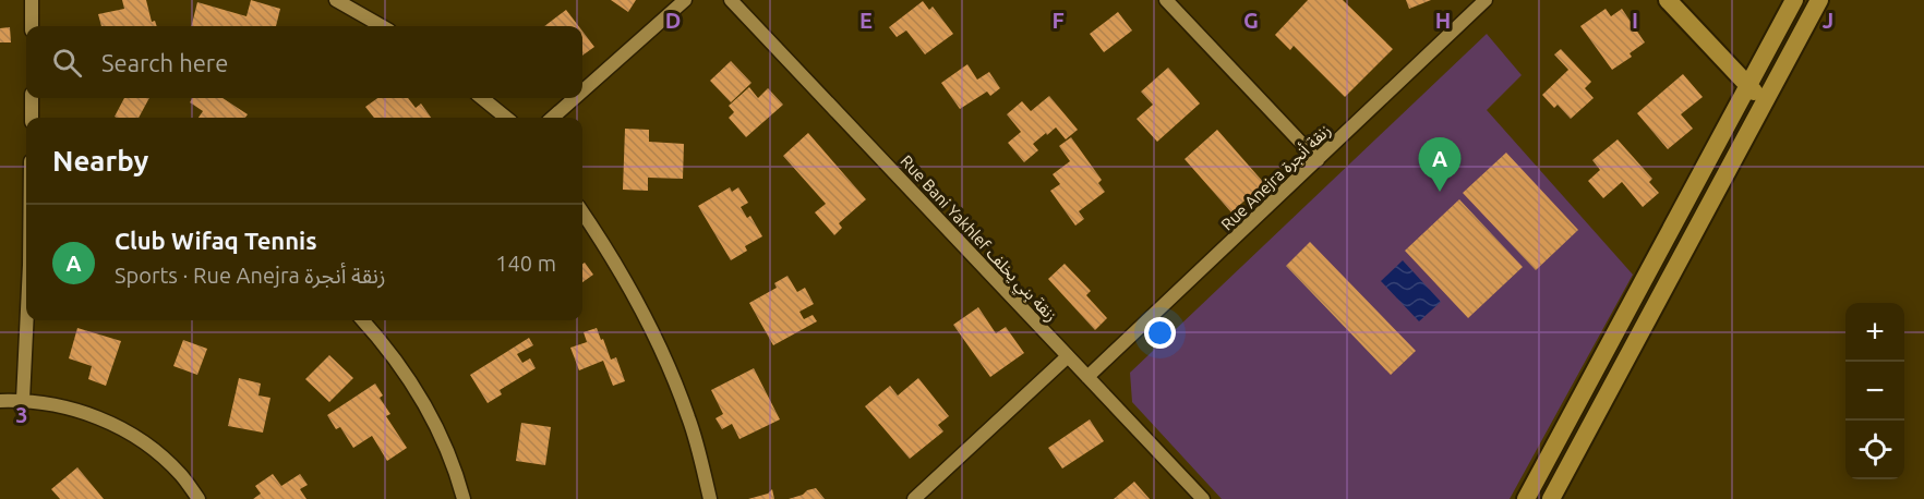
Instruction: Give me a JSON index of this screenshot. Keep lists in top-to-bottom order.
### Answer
{
  "streets": {
    "street": ["Rue Anejra زنقة أنجرة", "Rue Bani Yakhlef زنقة بني يخلف"]
  },
  "crossings": [
    ["Rue Anejra زنقة أنجرة", "Rue Bani Yakhlef زنقة بني يخلف"]
  ],
  "page": {
    "search": "Search here",
    "heading": "Nearby",
    "pins": "A",
    "list": [
      {
        "mark": "A",
        "name": "Club Wifaq Tennis",
        "note": "Sports · Rue Anejra زنقة أنجرة",
        "value": "140 m"
      }
    ],
    "map_buttons": ["+", "−"]
  },
  "grid": {
    "columns": [
      "D",
      "E",
      "F",
      "G",
      "H",
      "I",
      "J"
    ],
    "rows": ["3"]
  }
}
